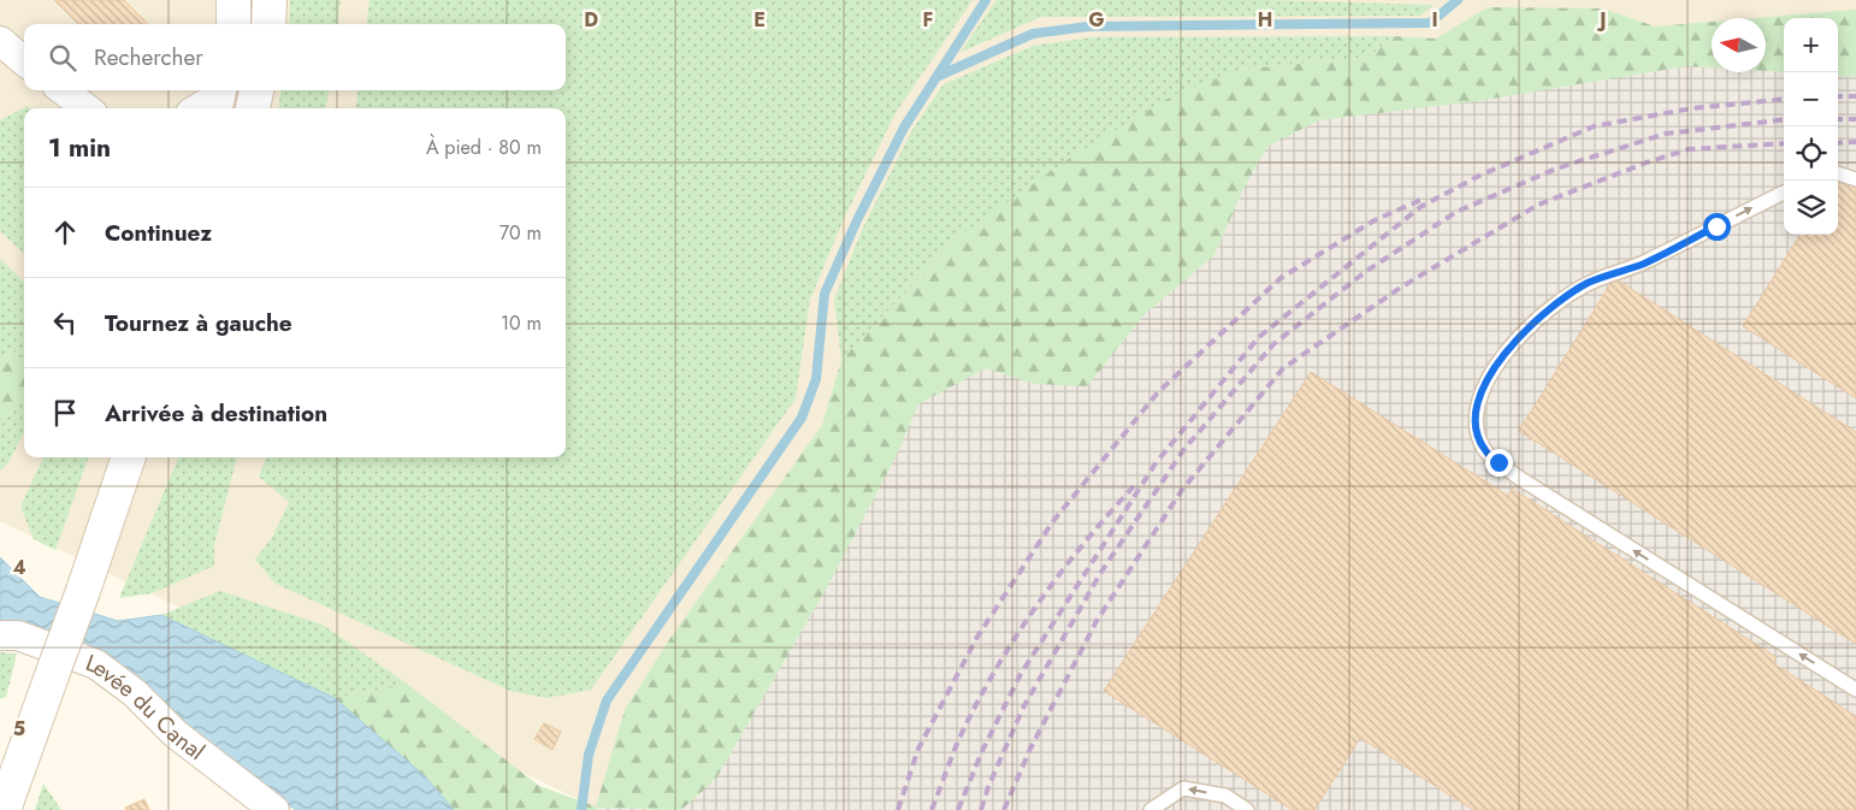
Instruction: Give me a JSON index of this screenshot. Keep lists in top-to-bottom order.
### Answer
{
  "streets": {
    "street": ["Levée du Canal"]
  },
  "north": "left",
  "page": {
    "map_buttons": ["+", "−"],
    "search": "Rechercher",
    "heading": ["1 min", "À pied · 80 m"],
    "list": [
      ["Continuez", "70 m"],
      ["Tournez à gauche", "10 m"],
      "Arrivée à destination"
    ]
  },
  "grid": {
    "columns": [
      "D",
      "E",
      "F",
      "G",
      "H",
      "I",
      "J"
    ],
    "rows": ["4", "5"]
  }
}
